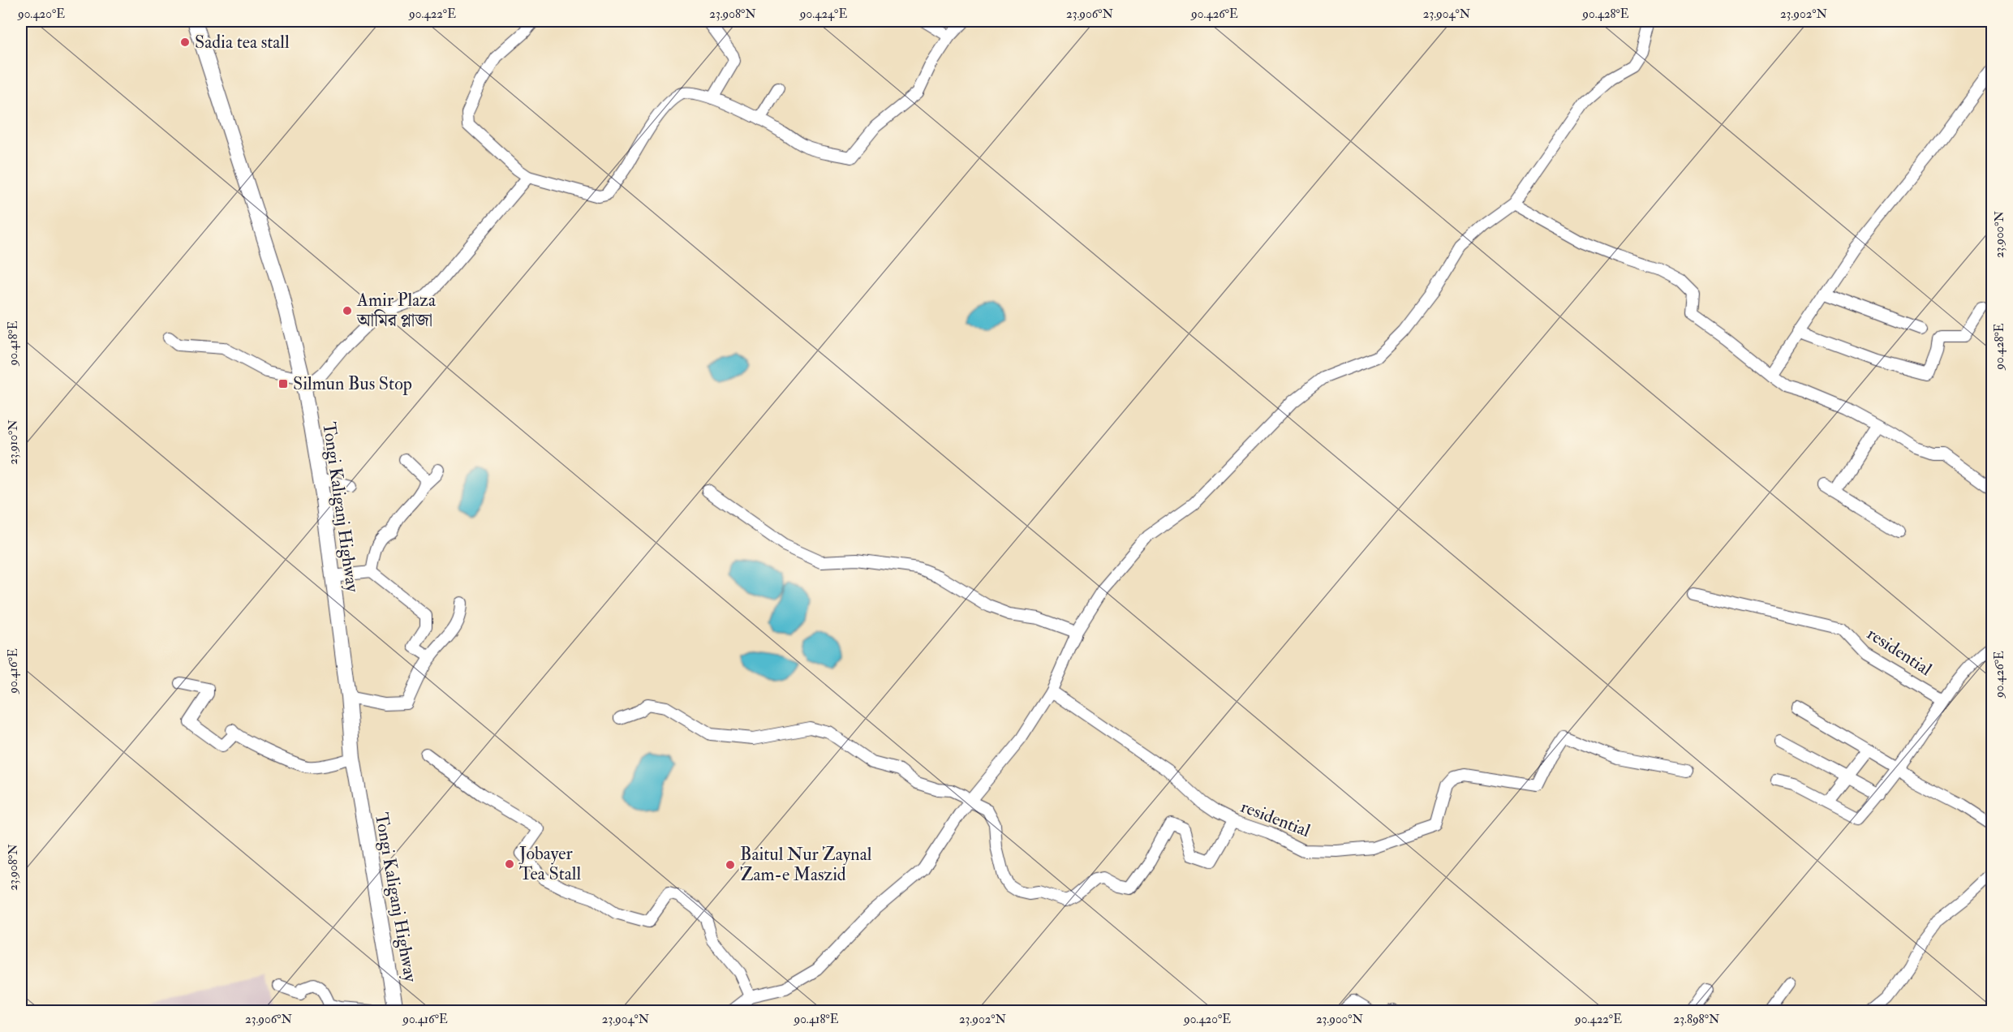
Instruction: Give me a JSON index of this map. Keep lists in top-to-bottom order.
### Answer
{
  "streets": {
    "main road": ["Tongi Kaliganj Highway"],
    "street": ["residential"]
  },
  "places": {
    "other": [
      "Sadia tea stall",
      "Amir Plaza আমির প্লাজা",
      "Jobayer Tea Stall",
      "Baitul Nur Zaynal Zam-e Maszid"
    ],
    "transit": ["Silmun Bus Stop"]
  },
  "coordinates": [
    "90.420°E",
    "90.422°E",
    "23.908°N",
    "90.424°E",
    "23.906°N",
    "90.426°E",
    "23.904°N",
    "90.428°E",
    "23.902°N",
    "23.900°N",
    "90.418°E",
    "23.910°N",
    "90.416°E",
    "23.898°N"
  ]
}
